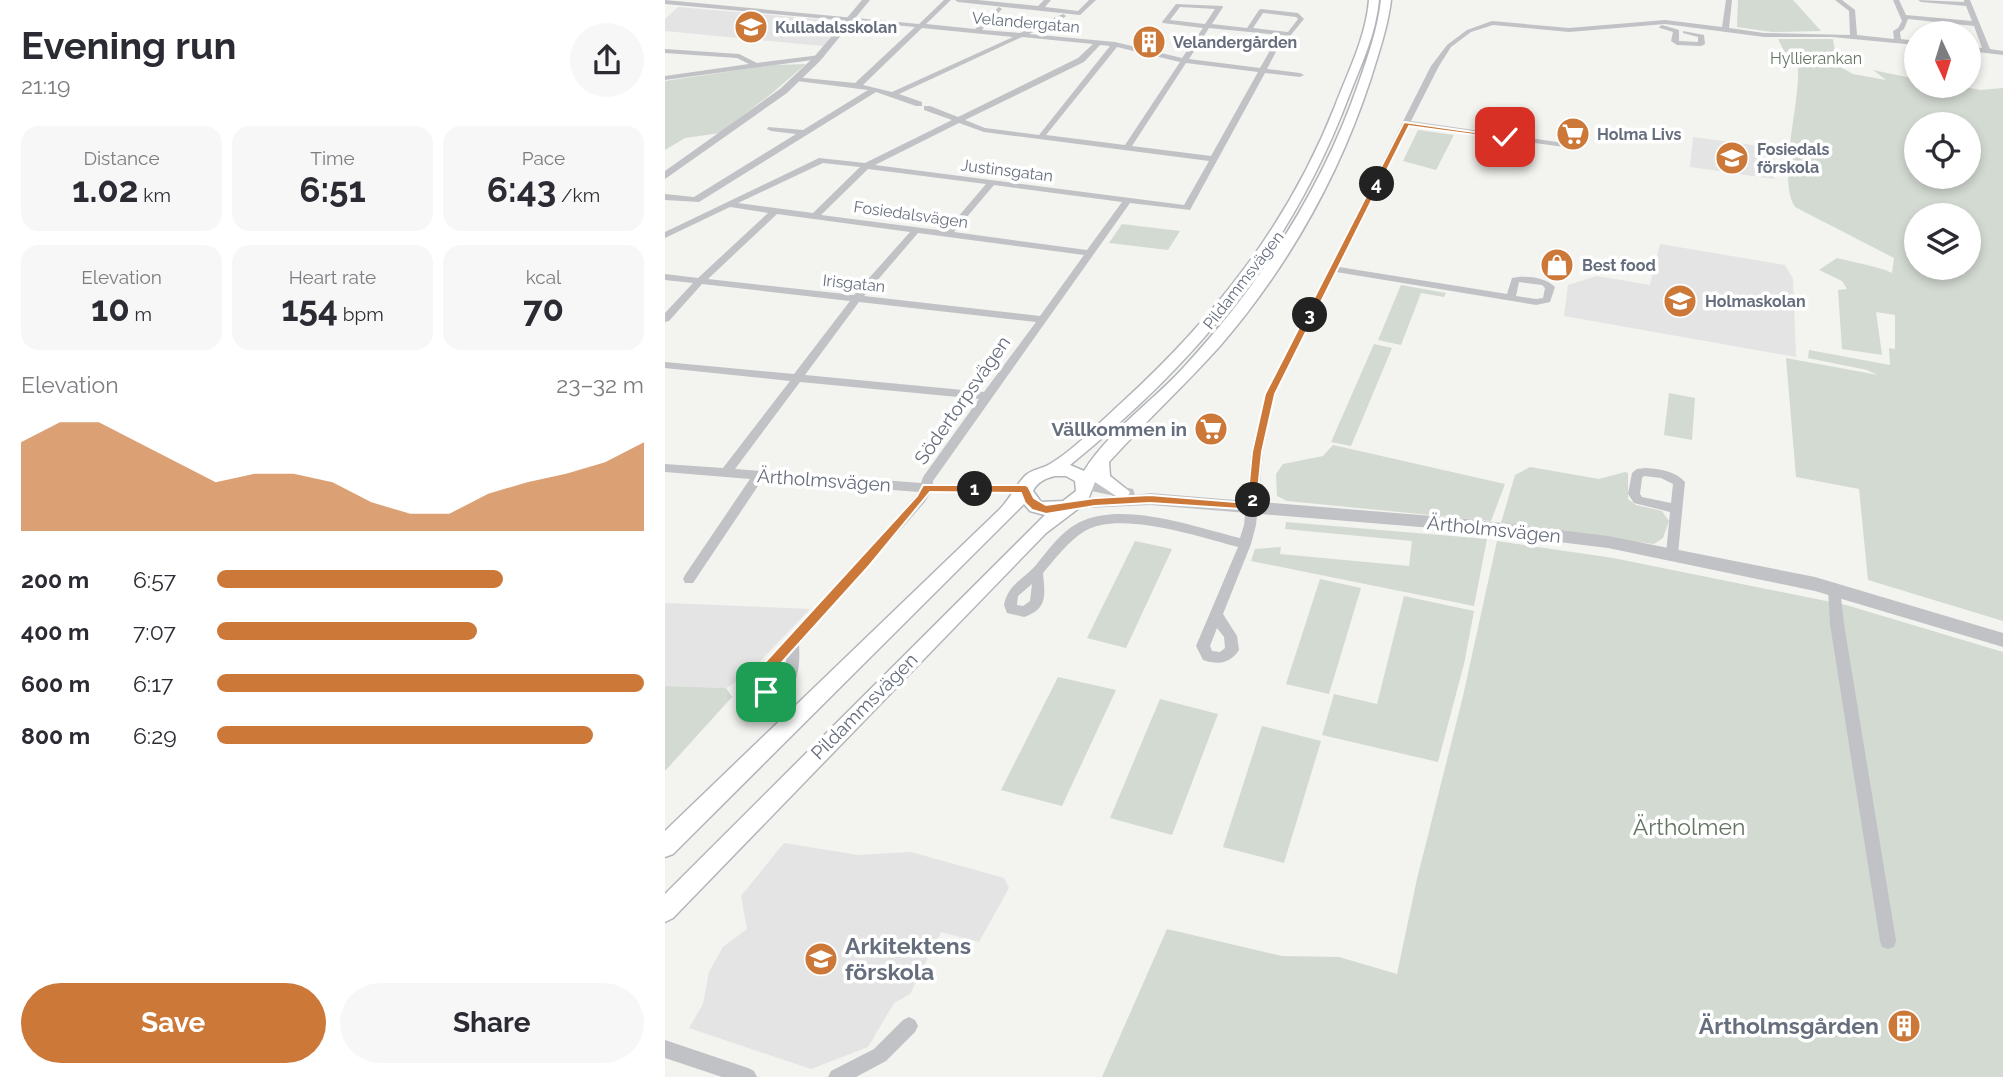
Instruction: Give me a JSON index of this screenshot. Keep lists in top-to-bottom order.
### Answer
{
  "streets": {
    "main road": ["Pildammsvägen", "Ärtholmsvägen"],
    "street": [
      "Velandergatan",
      "Justinsgatan",
      "Fosiedalsvägen",
      "Irisgatan",
      "Södertorpsvägen"
    ]
  },
  "crossings": [
    ["Justinsgatan", "Södertorpsvägen"],
    ["Fosiedalsvägen", "Södertorpsvägen"],
    ["Pildammsvägen", "Ärtholmsvägen"],
    ["Irisgatan", "Södertorpsvägen"],
    ["Södertorpsvägen", "Ärtholmsvägen"]
  ],
  "parks": ["Hyllierankan", "Ärtholmen"],
  "places": {
    "school or university": [
      "Kulladalsskolan",
      "Fosiedals förskola",
      "Holmaskolan",
      "Arkitektens förskola"
    ],
    "building": ["Velandergården", "Ärtholmsgården"],
    "supermarket": ["Holma Livs", "Vällkommen in"],
    "shop": ["Best food"]
  },
  "north": "bottom",
  "page": {
    "heading": ["Evening run", "21:19"],
    "stats": [
      ["Distance", "1.02 km"],
      ["Time", "6:51"],
      ["Pace", "6:43 /km"],
      ["Elevation", "10 m"],
      ["Heart rate", "154 bpm"],
      ["kcal", "70"]
    ],
    "pins": [
      "4",
      "3",
      "1",
      "2"
    ],
    "chart": ["Elevation", "23–32 m"],
    "list": [
      {
        "name": "200 m",
        "note": "6:57"
      },
      {
        "name": "400 m",
        "note": "7:07"
      },
      {
        "name": "600 m",
        "note": "6:17"
      },
      {
        "name": "800 m",
        "note": "6:29"
      }
    ],
    "buttons": ["Save", "Share"]
  }
}
